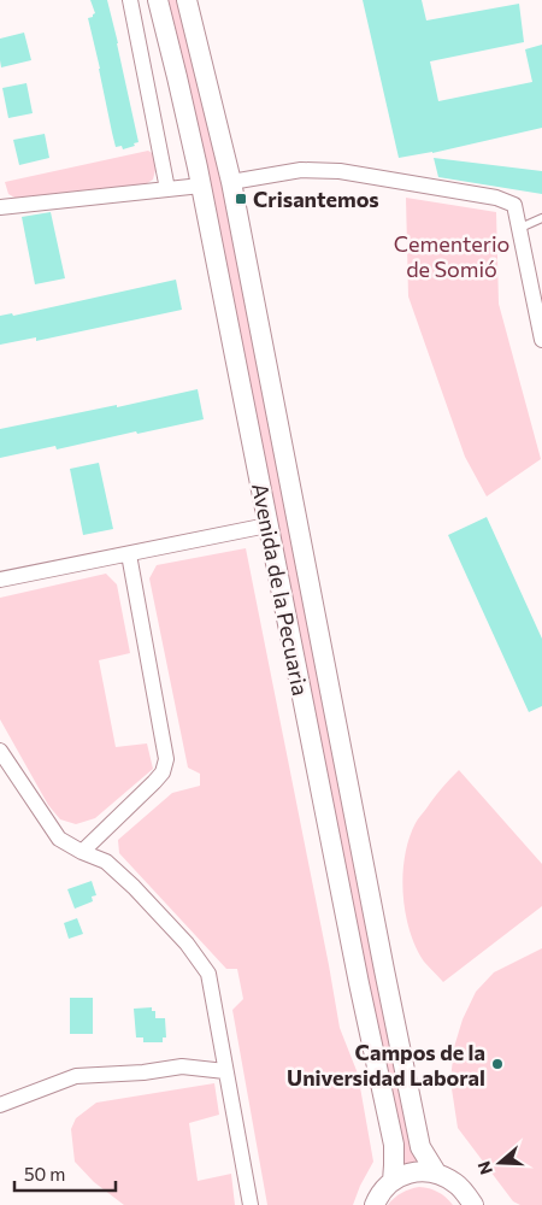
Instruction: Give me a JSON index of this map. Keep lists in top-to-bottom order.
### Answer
{
  "streets": {
    "street": ["Avenida de la Pecuaria"]
  },
  "parks": ["Cementerio de Somió"],
  "places": {
    "transit": ["Crisantemos"],
    "other": ["Campos de la Universidad Laboral"]
  },
  "scale_bar": "50 m",
  "north": "left"
}
